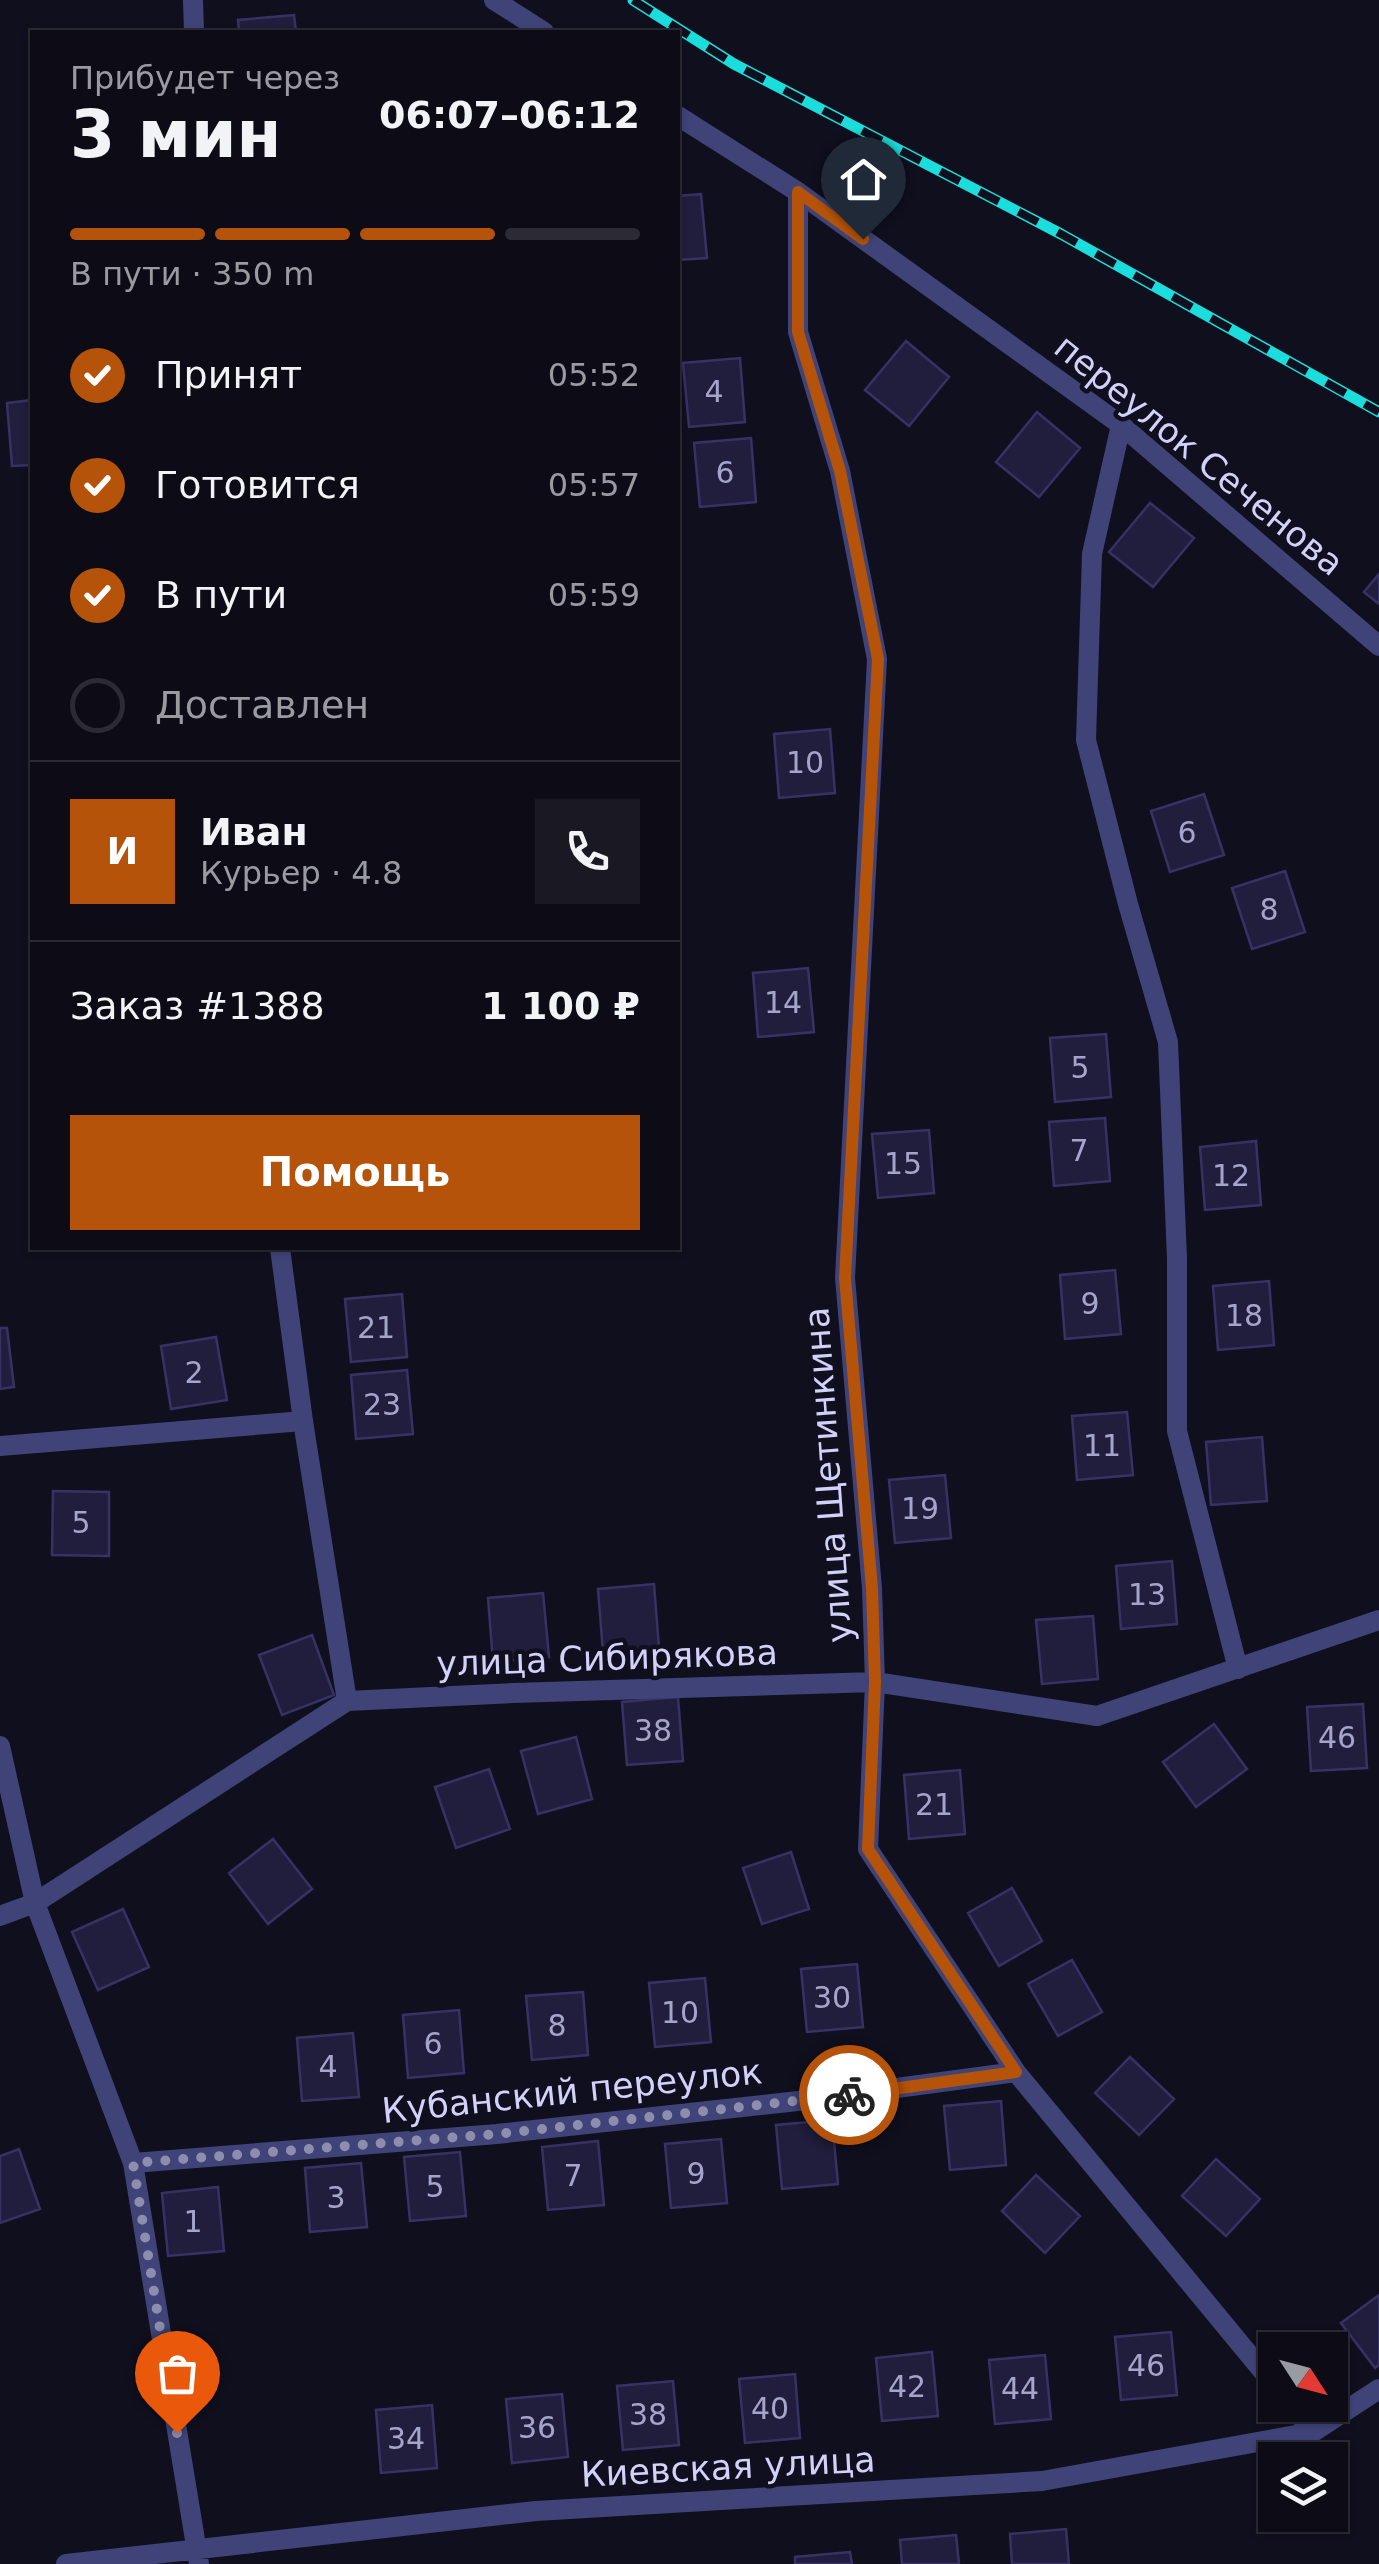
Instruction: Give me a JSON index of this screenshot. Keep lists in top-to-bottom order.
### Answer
{
  "streets": {
    "street": [
      "переулок Сеченова",
      "улица Щетинкина",
      "улица Сибирякова",
      "Кубанский переулок",
      "Киевская улица"
    ]
  },
  "crossings": [
    ["переулок Сеченова", "улица Щетинкина"],
    ["улица Щетинкина", "улица Сибирякова"],
    ["улица Щетинкина", "Кубанский переулок"]
  ],
  "house_numbers": [
    "4",
    "6",
    "10",
    "6",
    "8",
    "14",
    "5",
    "7",
    "15",
    "12",
    "9",
    "18",
    "21",
    "2",
    "23",
    "11",
    "19",
    "5",
    "13",
    "38",
    "46",
    "21",
    "30",
    "10",
    "8",
    "6",
    "4",
    "9",
    "7",
    "5",
    "3",
    "1",
    "46",
    "42",
    "44",
    "40",
    "38",
    "36",
    "34"
  ],
  "north": "bottom right",
  "page": {
    "heading": ["3 мин", "Прибудет через", "06:07–06:12"],
    "panel": [
      "Иван",
      "Курьер · 4.8",
      "Заказ #1388",
      "1 100 ₽"
    ],
    "bar": "В пути · 350 m",
    "list": [
      ["Принят", "05:52"],
      ["Готовится", "05:57"],
      ["В пути", "05:59"],
      "Доставлен"
    ],
    "round": "И",
    "buttons": "Помощь"
  }
}
